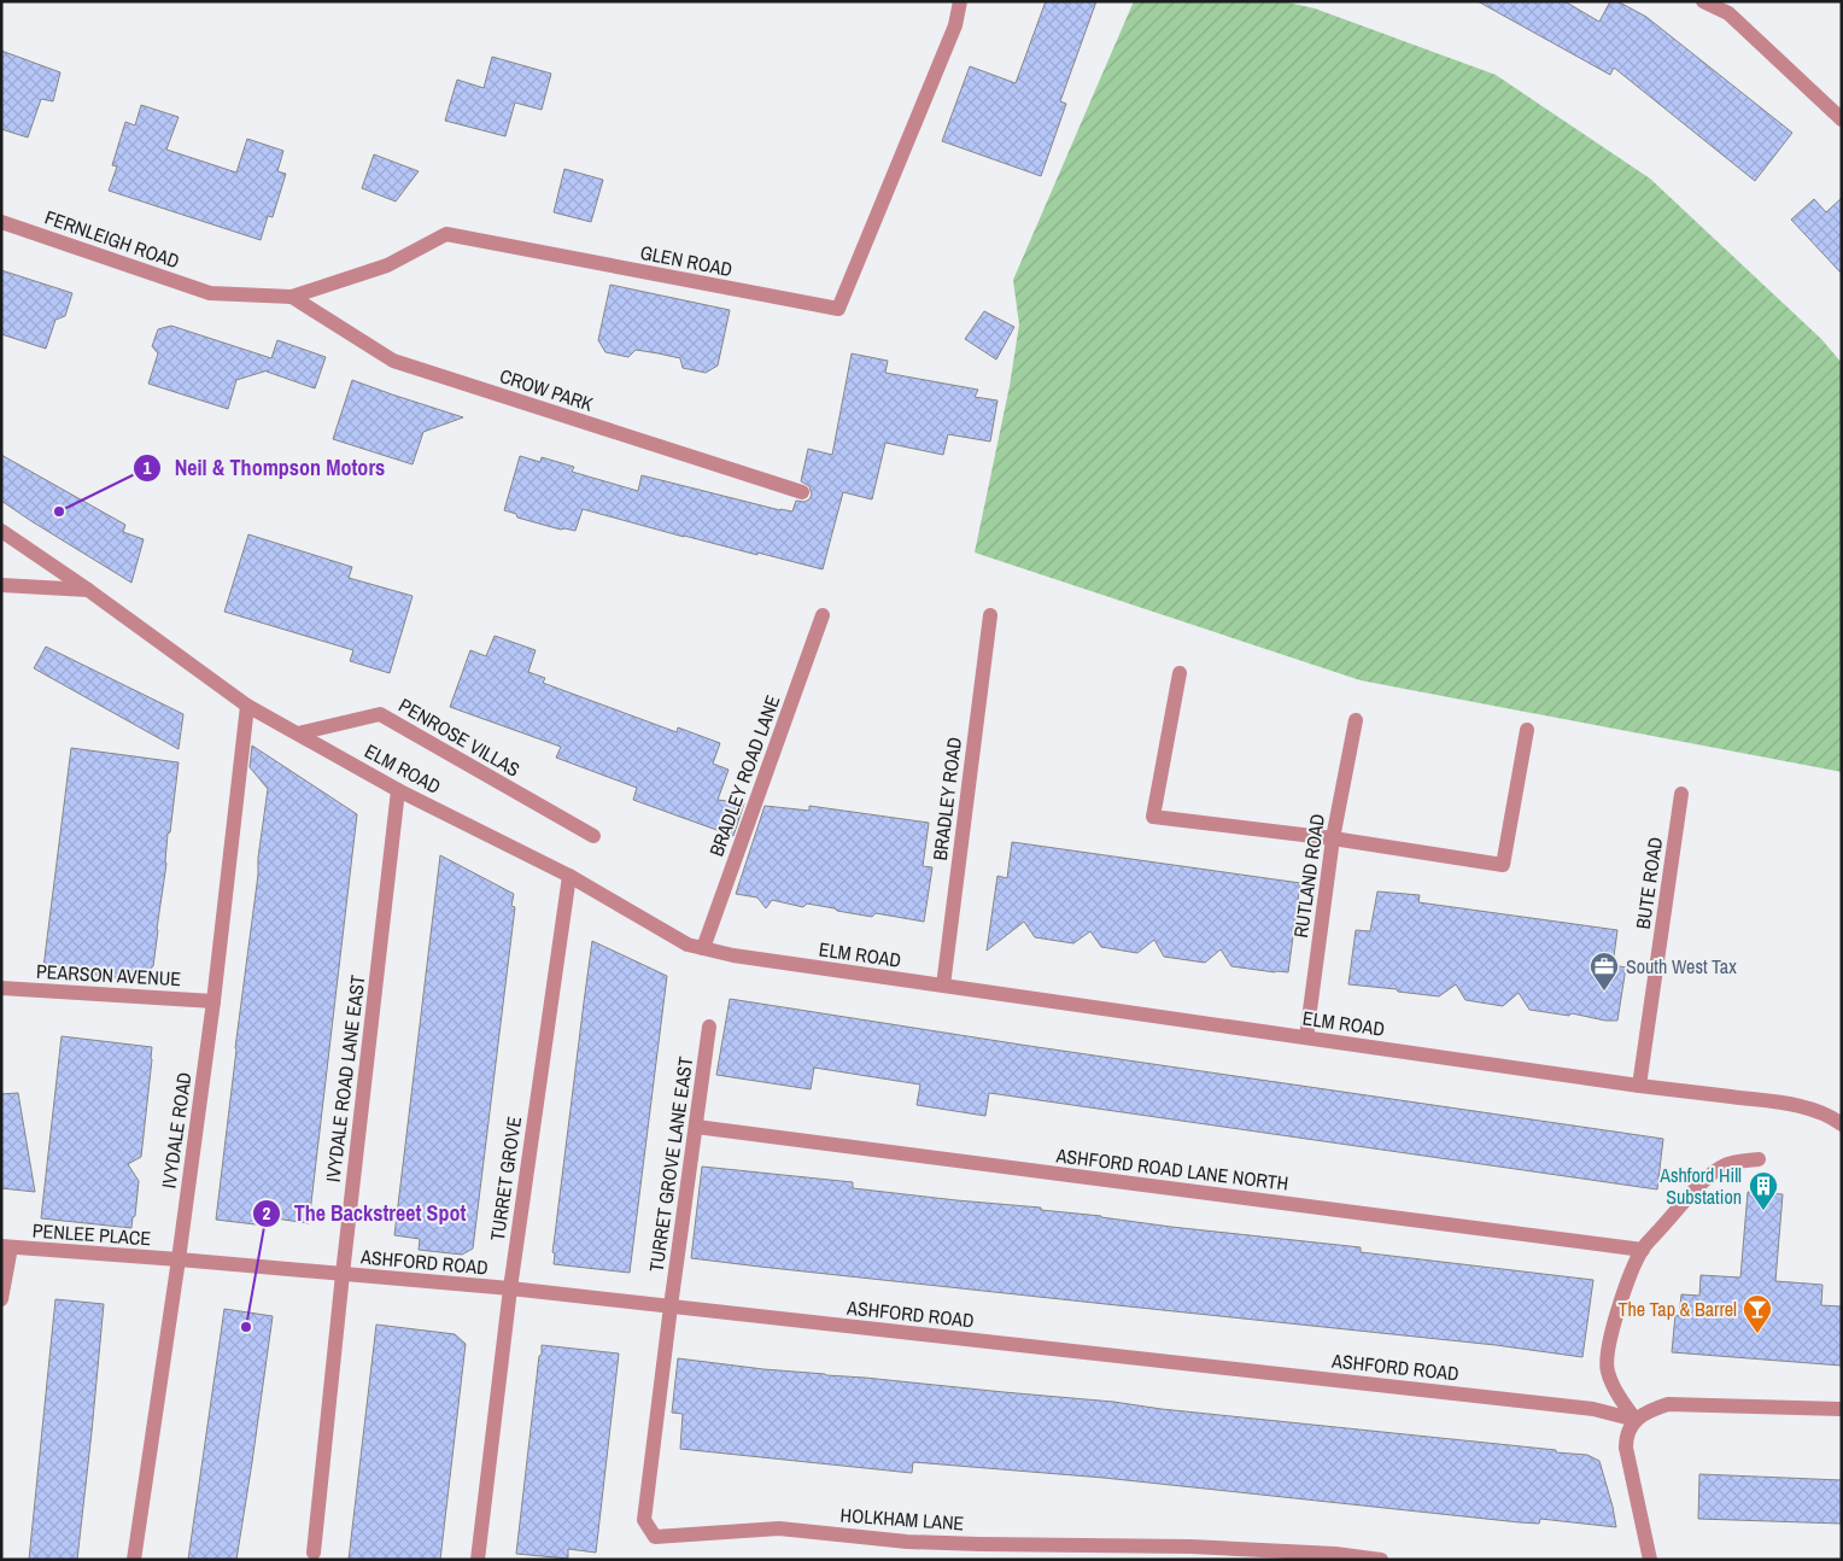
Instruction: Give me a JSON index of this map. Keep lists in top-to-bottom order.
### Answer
{
  "streets": {
    "street": [
      "FERNLEIGH ROAD",
      "GLEN ROAD",
      "CROW PARK",
      "PENROSE VILLAS",
      "ELM ROAD",
      "BRADLEY ROAD LANE",
      "BRADLEY ROAD",
      "RUTLAND ROAD",
      "BUTE ROAD",
      "PEARSON AVENUE",
      "IVYDALE ROAD LANE EAST",
      "IVYDALE ROAD",
      "TURRET GROVE LANE EAST",
      "ASHFORD ROAD LANE NORTH",
      "TURRET GROVE",
      "PENLEE PLACE",
      "ASHFORD ROAD",
      "HOLKHAM LANE"
    ]
  },
  "crossings": [
    ["FERNLEIGH ROAD", "GLEN ROAD"],
    ["GLEN ROAD", "CROW PARK"],
    ["PENROSE VILLAS", "ELM ROAD"],
    ["ELM ROAD", "BRADLEY ROAD LANE"],
    ["ELM ROAD", "BRADLEY ROAD"],
    ["ELM ROAD", "RUTLAND ROAD"],
    ["ELM ROAD", "BUTE ROAD"],
    ["ELM ROAD", "IVYDALE ROAD LANE EAST"],
    ["ELM ROAD", "IVYDALE ROAD"],
    ["ELM ROAD", "TURRET GROVE"],
    ["PEARSON AVENUE", "IVYDALE ROAD"],
    ["IVYDALE ROAD LANE EAST", "ASHFORD ROAD"],
    ["IVYDALE ROAD", "PENLEE PLACE"],
    ["IVYDALE ROAD", "ASHFORD ROAD"],
    ["TURRET GROVE LANE EAST", "ASHFORD ROAD LANE NORTH"],
    ["TURRET GROVE LANE EAST", "ASHFORD ROAD"],
    ["TURRET GROVE LANE EAST", "HOLKHAM LANE"],
    ["TURRET GROVE", "ASHFORD ROAD"],
    ["PENLEE PLACE", "ASHFORD ROAD"],
    ["ASHFORD ROAD", "HOLKHAM LANE"]
  ],
  "places": {
    "other": ["Neil & Thompson Motors", "The Backstreet Spot"],
    "office": ["South West Tax"],
    "building": ["Ashford Hill Substation"],
    "bar": ["The Tap & Barrel"]
  }
}
